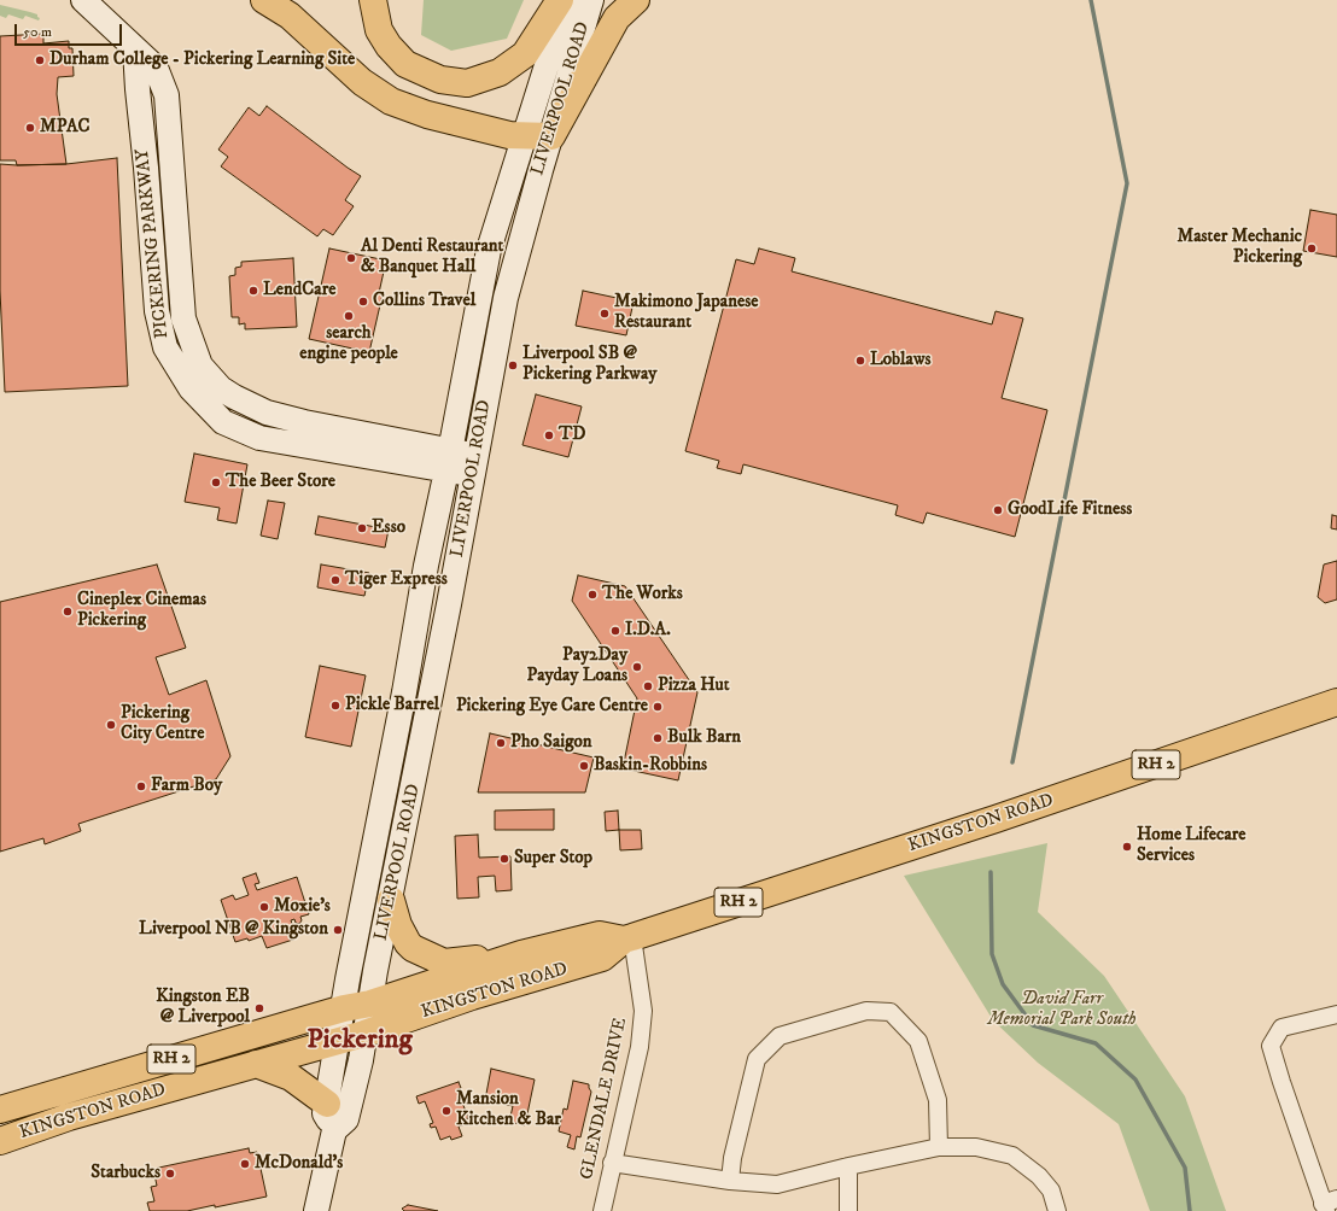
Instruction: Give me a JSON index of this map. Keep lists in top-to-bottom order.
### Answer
{
  "streets": {
    "main road": [
      "LIVERPOOL ROAD",
      "PICKERING PARKWAY",
      "RH 2",
      "KINGSTON ROAD"
    ],
    "street": ["GLENDALE DRIVE"]
  },
  "crossings": [
    ["LIVERPOOL ROAD", "PICKERING PARKWAY"],
    ["LIVERPOOL ROAD", "KINGSTON ROAD"],
    ["KINGSTON ROAD", "GLENDALE DRIVE"]
  ],
  "districts": ["Pickering"],
  "parks": ["David Farr Memorial Park South"],
  "places": [
    "Durham College - Pickering Learning Site",
    "MPAC",
    "Master Mechanic Pickering",
    "Al Denti Restaurant & Banquet Hall",
    "LendCare",
    "Collins Travel",
    "Makimono Japanese Restaurant",
    "search engine people",
    "Loblaws",
    "Liverpool SB @ Pickering Parkway",
    "TD",
    "The Beer Store",
    "GoodLife Fitness",
    "Esso",
    "Tiger Express",
    "The Works",
    "Cineplex Cinemas Pickering",
    "I.D.A.",
    "Pay2Day Payday Loans",
    "Pizza Hut",
    "Pickle Barrel",
    "Pickering Eye Care Centre",
    "Pickering City Centre",
    "Bulk Barn",
    "Pho Saigon",
    "Baskin-Robbins",
    "Farm Boy",
    "Home Lifecare Services",
    "Super Stop",
    "Moxie's",
    "Liverpool NB @ Kingston",
    "Kingston EB @ Liverpool",
    "Mansion Kitchen & Bar",
    "McDonald's",
    "Starbucks"
  ],
  "scale_bar": "50 m"
}
